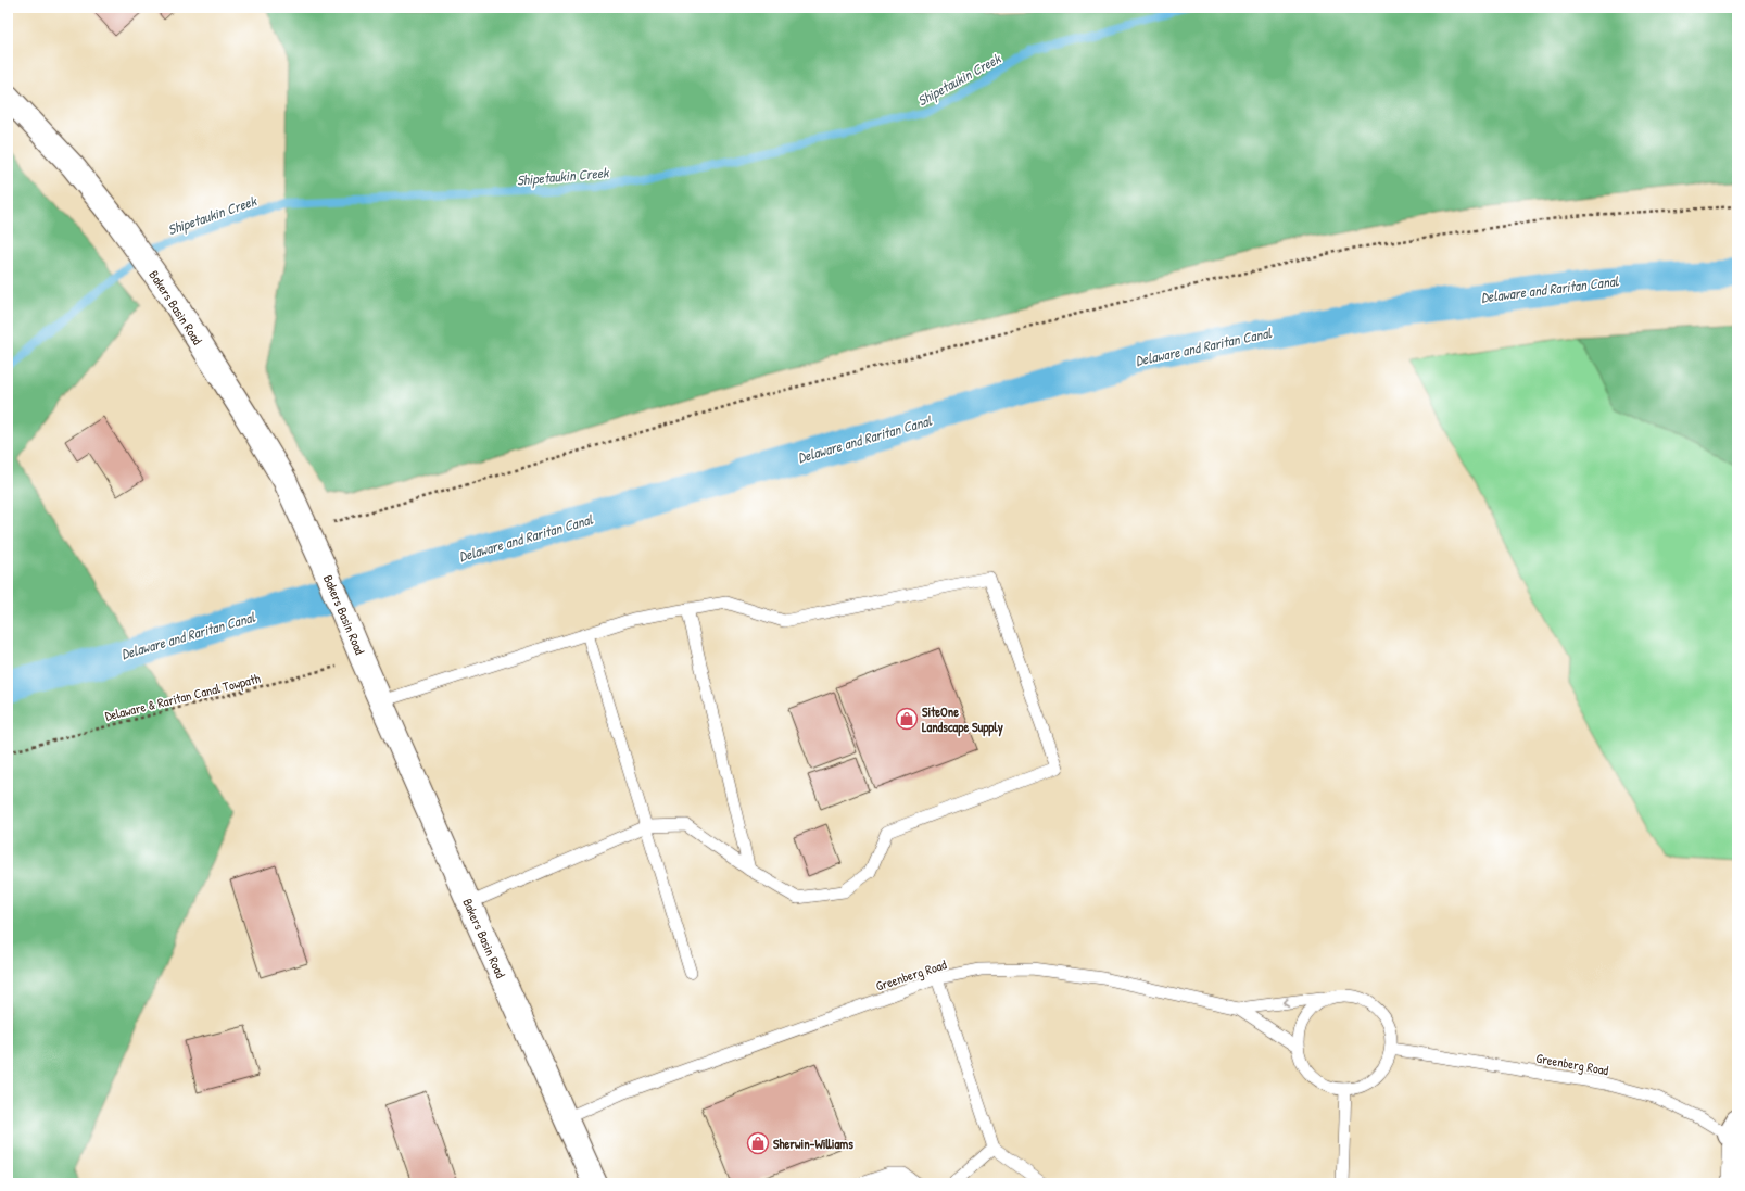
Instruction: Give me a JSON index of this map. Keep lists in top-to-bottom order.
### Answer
{
  "streets": {
    "main road": ["Bakers Basin Road"],
    "lane": ["Greenberg Road"],
    "path": ["Delaware & Raritan Canal Towpath"]
  },
  "crossings": [
    ["Bakers Basin Road", "Delaware & Raritan Canal Towpath"],
    ["Bakers Basin Road", "Greenberg Road"]
  ],
  "water": ["Shipetaukin Creek", "Delaware and Raritan Canal"],
  "places": {
    "shop": ["SiteOne Landscape Supply", "Sherwin-Williams"]
  }
}
